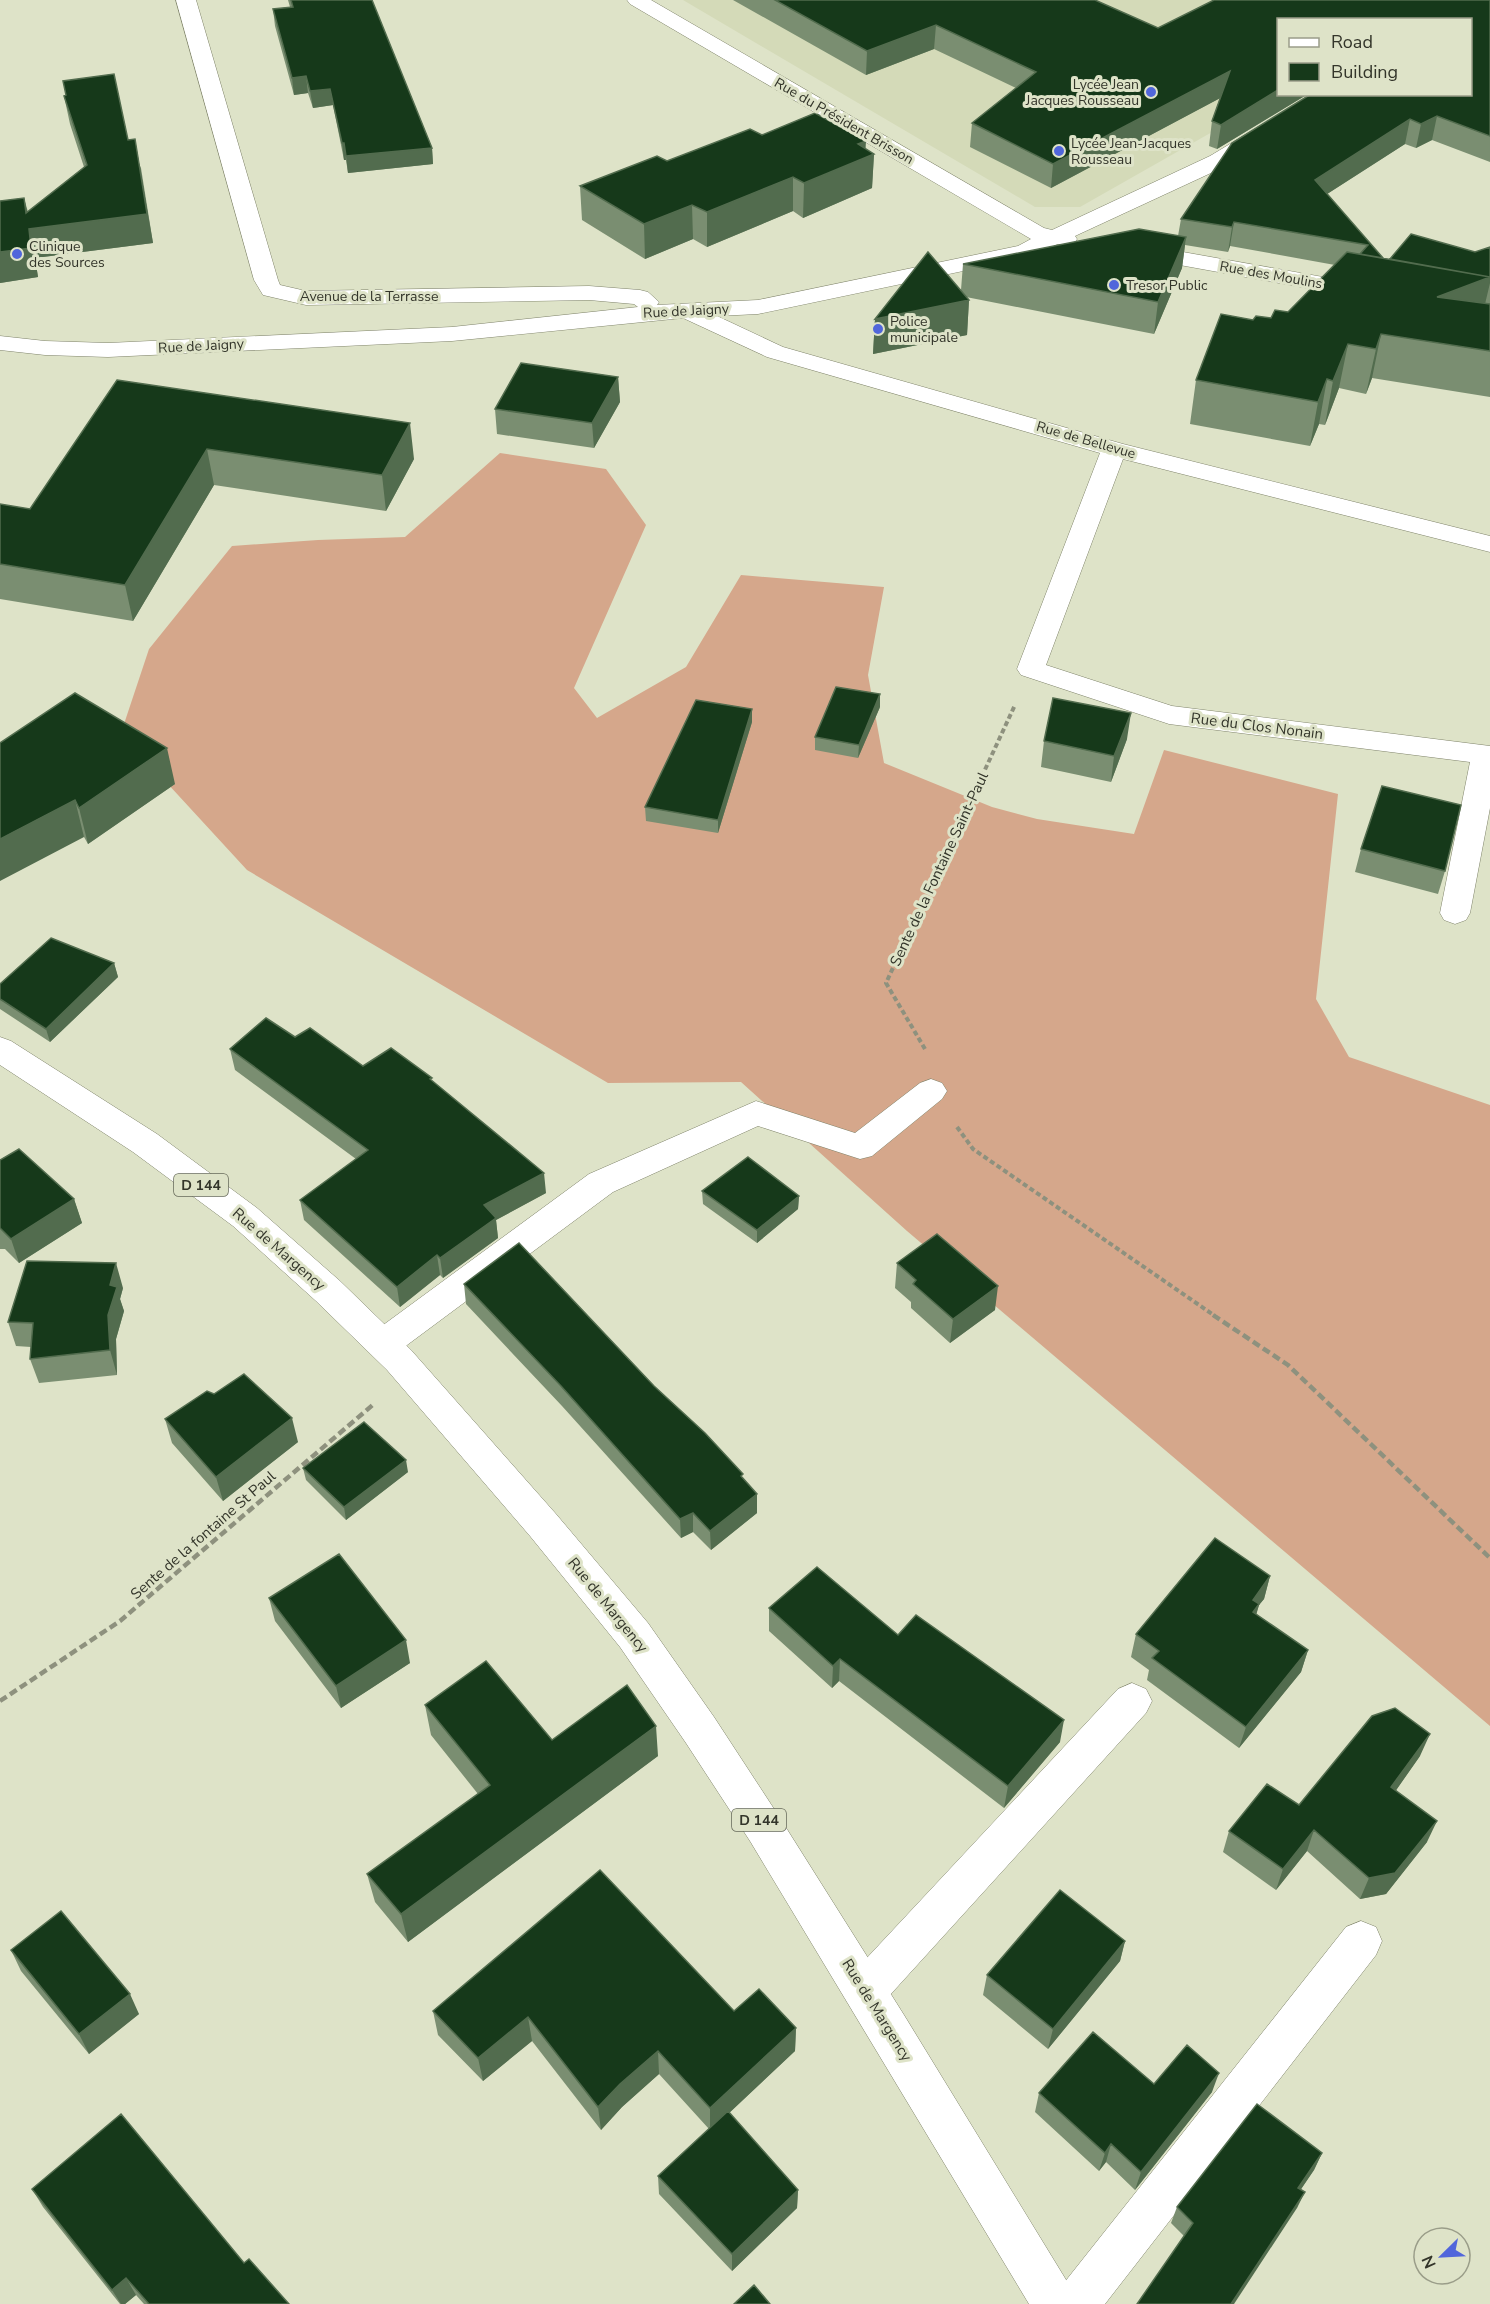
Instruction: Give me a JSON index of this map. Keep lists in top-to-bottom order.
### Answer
{
  "streets": {
    "street": [
      "Rue du Président Brisson",
      "Rue des Moulins",
      "Avenue de la Terrasse",
      "Rue de Jaigny",
      "Rue de Bellevue",
      "Rue du Clos Nonain",
      "D 144",
      "Rue de Margency"
    ],
    "path": ["Sente de la Fontaine Saint-Paul", "Sente de la fontaine St Paul"]
  },
  "crossings": [
    ["Rue du Président Brisson", "Rue de Jaigny"],
    ["Avenue de la Terrasse", "Rue de Jaigny"],
    ["Rue de Jaigny", "Rue de Bellevue"],
    ["Rue du Clos Nonain", "Sente de la Fontaine Saint-Paul"],
    ["Rue de Margency", "Sente de la fontaine St Paul"]
  ],
  "places": [
    "Lycée Jean Jacques Rousseau",
    "Lycée Jean-Jacques Rousseau",
    "Clinique des Sources",
    "Tresor Public",
    "Police municipale"
  ],
  "legend": ["Road", "Building"],
  "north": "bottom left"
}
